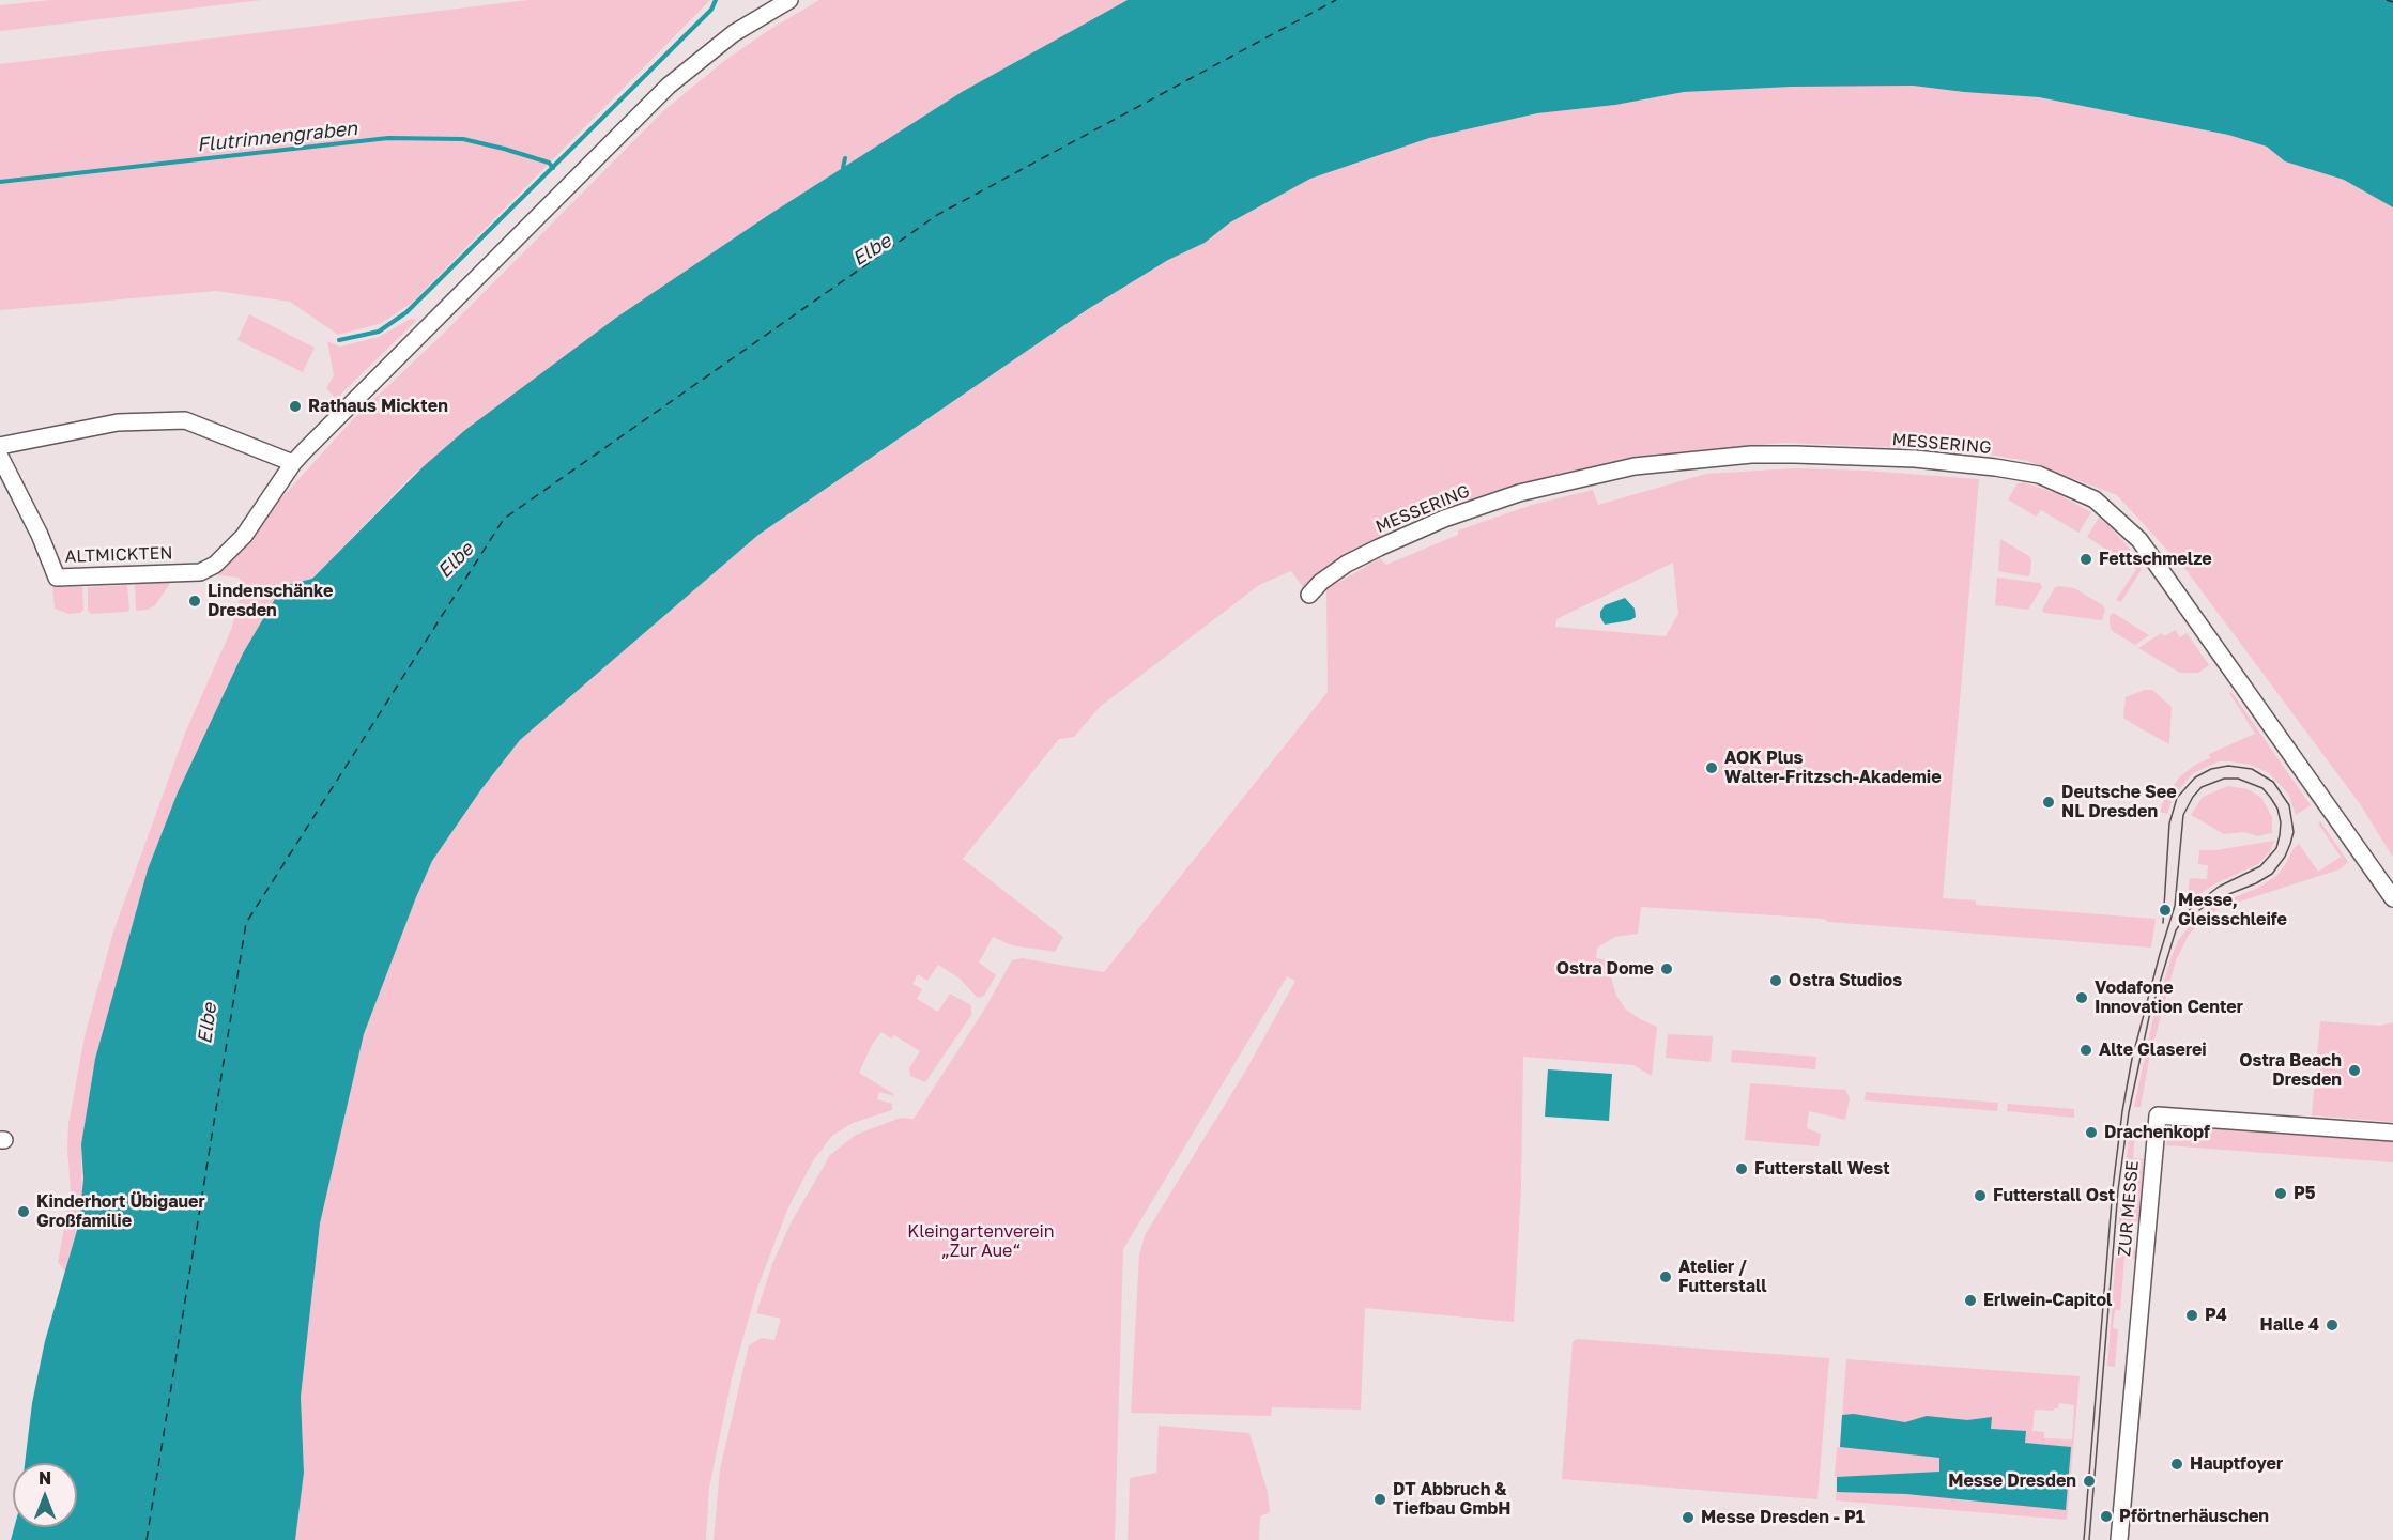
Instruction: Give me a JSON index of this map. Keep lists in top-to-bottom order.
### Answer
{
  "streets": {
    "street": ["MESSERING", "ALTMICKTEN", "ZUR MESSE"]
  },
  "water": ["Flutrinnengraben", "Elbe"],
  "parks": ["Kleingartenverein „Zur Aue“"],
  "places": [
    "Rathaus Mickten",
    "Fettschmelze",
    "Lindenschänke Dresden",
    "AOK Plus Walter-Fritzsch-Akademie",
    "Deutsche See NL Dresden",
    "Messe, Gleisschleife",
    "Ostra Dome",
    "Ostra Studios",
    "Vodafone Innovation Center",
    "Alte Glaserei",
    "Ostra Beach Dresden",
    "Drachenkopf",
    "Futterstall West",
    "P5",
    "Futterstall Ost",
    "Kinderhort Übigauer Großfamilie",
    "Atelier / Futterstall",
    "Erlwein-Capitol",
    "P4",
    "Halle 4",
    "Hauptfoyer",
    "Messe Dresden",
    "DT Abbruch & Tiefbau GmbH",
    "Pförtnerhäuschen",
    "Messe Dresden - P1"
  ],
  "north": "top"
}
